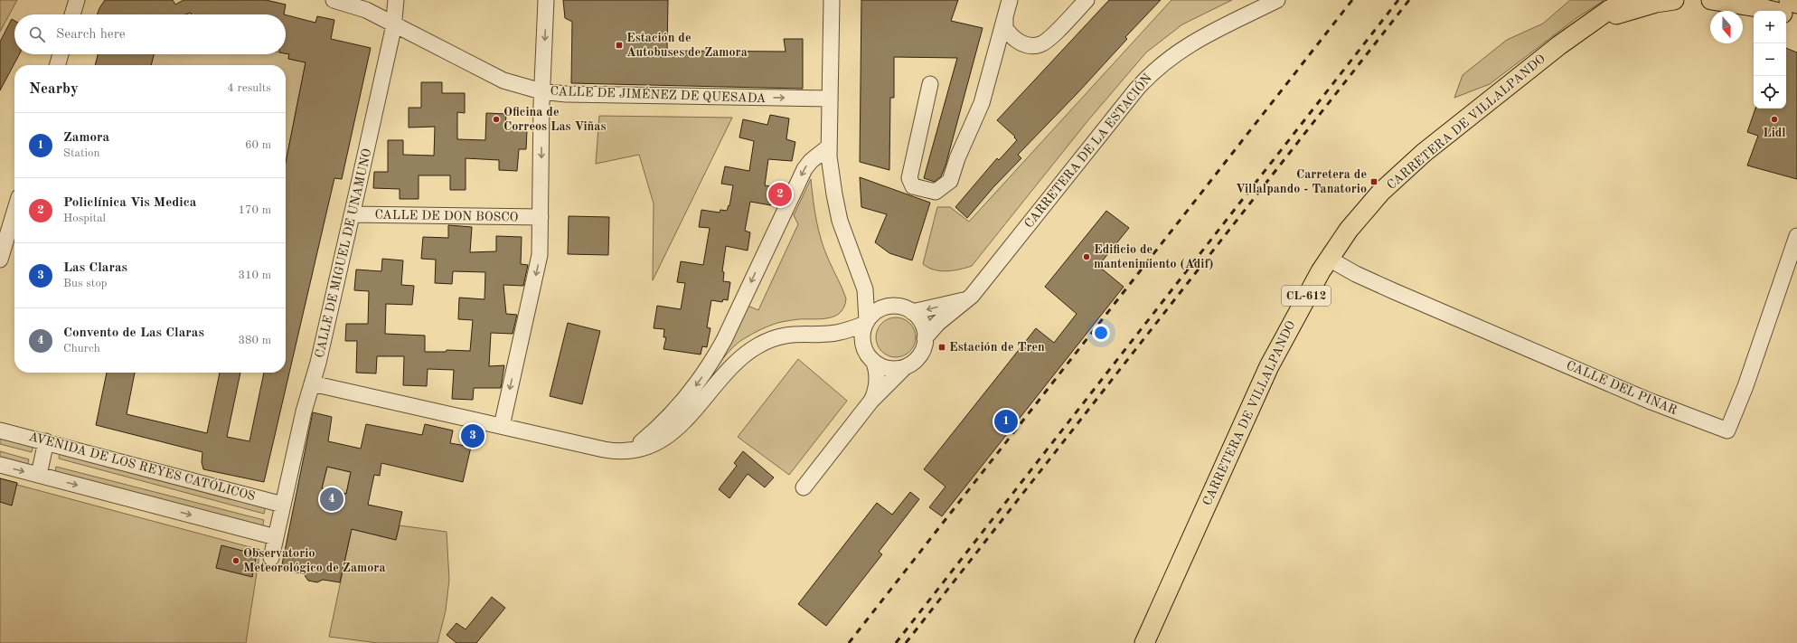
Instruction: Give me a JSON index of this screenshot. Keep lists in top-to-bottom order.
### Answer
{
  "streets": {
    "main road": ["CARRETERA DE VILLALPANDO", "CL-612"],
    "street": [
      "CALLE DE JIMÉNEZ DE QUESADA",
      "CARRETERA DE LA ESTACIÓN",
      "CALLE DE DON BOSCO",
      "CALLE DE MIGUEL DE UNAMUNO",
      "CALLE DEL PINAR",
      "AVENIDA DE LOS REYES CATÓLICOS"
    ]
  },
  "crossings": [
    ["CALLE DE JIMÉNEZ DE QUESADA", "CALLE DE MIGUEL DE UNAMUNO"],
    ["CARRETERA DE VILLALPANDO", "CALLE DEL PINAR"],
    ["CALLE DE DON BOSCO", "CALLE DE MIGUEL DE UNAMUNO"],
    ["CALLE DE MIGUEL DE UNAMUNO", "AVENIDA DE LOS REYES CATÓLICOS"]
  ],
  "one_way": ["CALLE DE JIMÉNEZ DE QUESADA"],
  "places": {
    "transit": ["Estación de Autobuses de Zamora", "Carretera de Villalpando - Tanatorio", "Estación de Tren"],
    "other": [
      "Oficina de Correos Las Viñas",
      "Lidl",
      "Edificio de mantenimiento (Adif)",
      "Observatorio Meteorológico de Zamora"
    ]
  },
  "north": "bottom",
  "page": {
    "map_buttons": ["+", "−"],
    "search": "Search here",
    "heading": ["Nearby", "4 results"],
    "list": [
      {
        "mark": "1",
        "name": "Zamora",
        "note": "Station",
        "value": "60 m"
      },
      {
        "mark": "2",
        "name": "Policlínica Vis Medica",
        "note": "Hospital",
        "value": "170 m"
      },
      {
        "mark": "3",
        "name": "Las Claras",
        "note": "Bus stop",
        "value": "310 m"
      },
      {
        "mark": "4",
        "name": "Convento de Las Claras",
        "note": "Church",
        "value": "380 m"
      }
    ],
    "pins": [
      "2",
      "1",
      "3",
      "4"
    ]
  }
}
